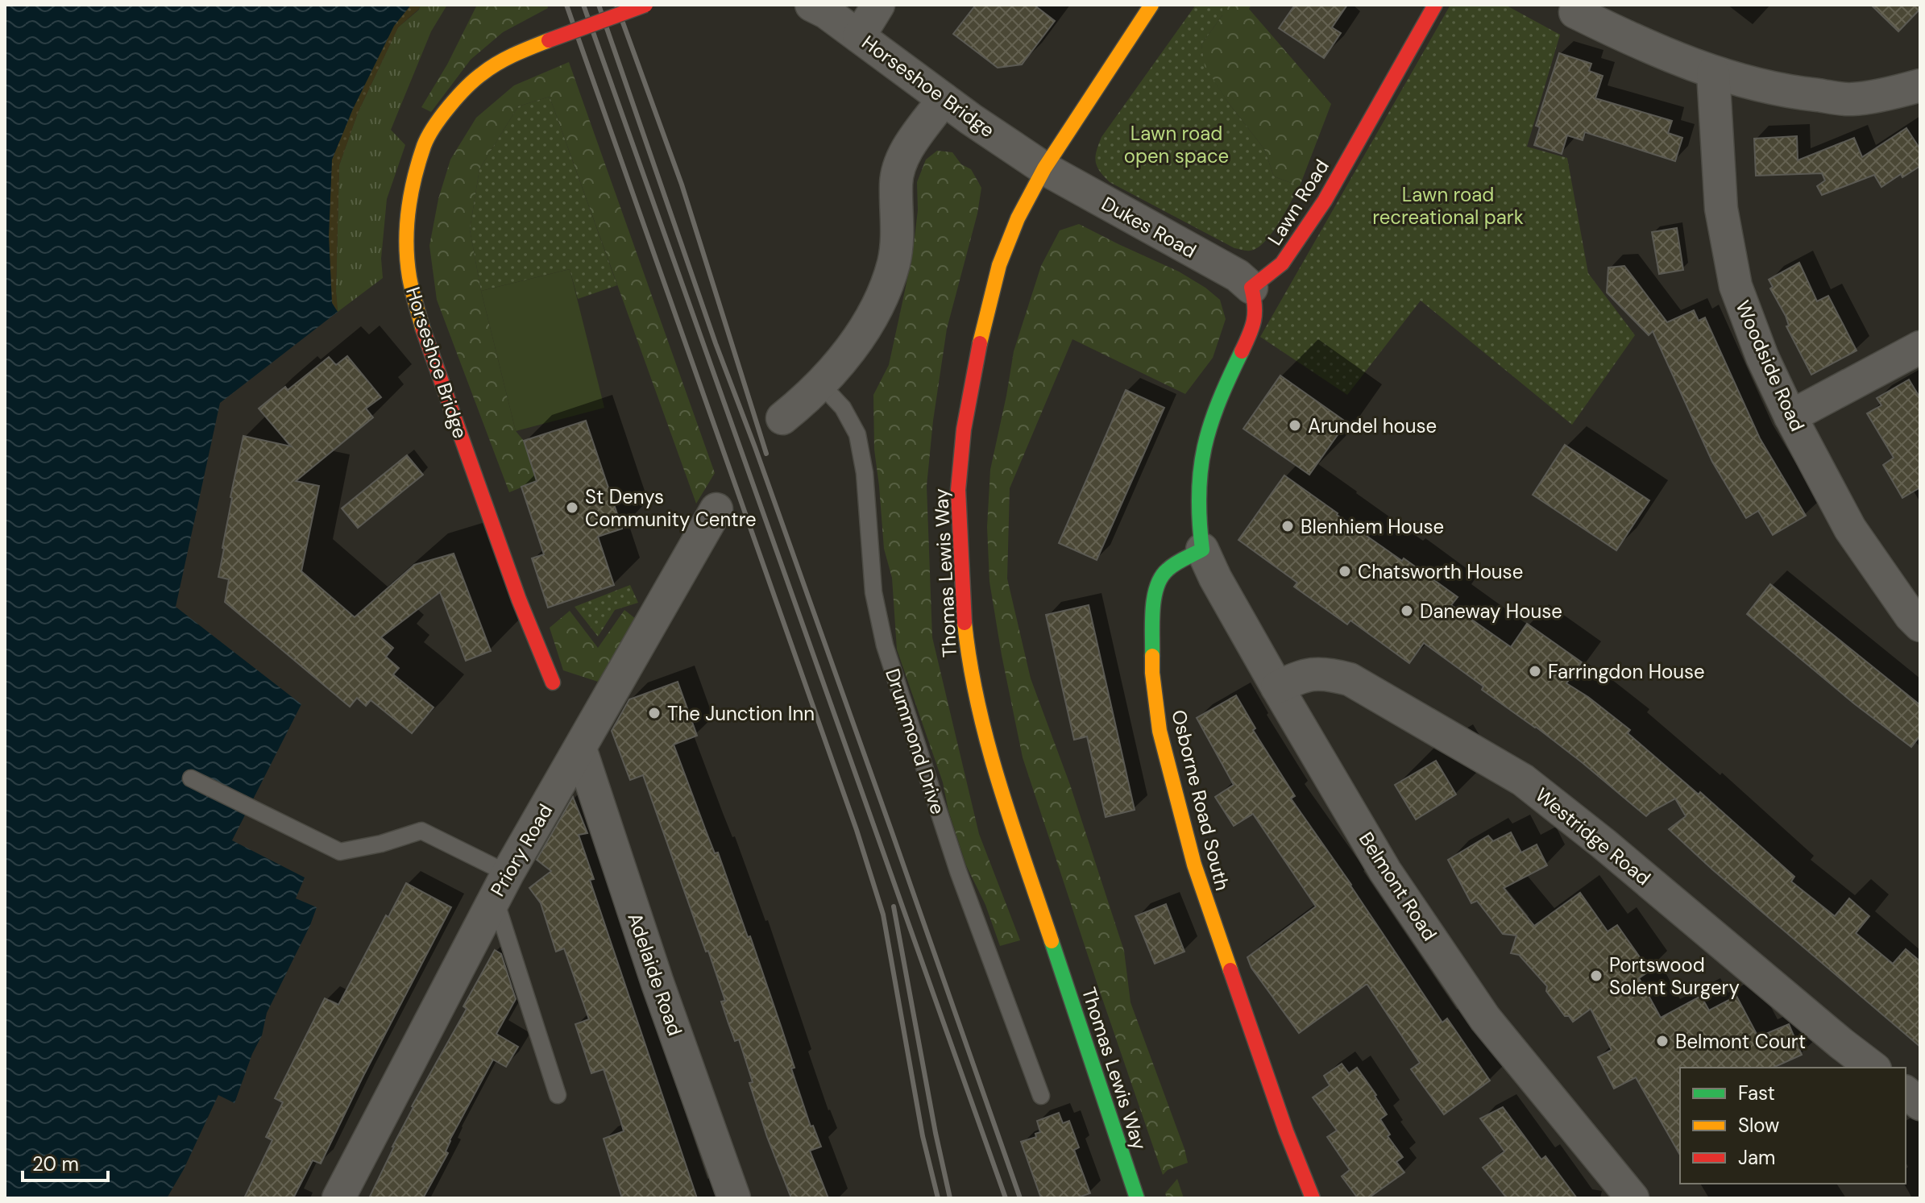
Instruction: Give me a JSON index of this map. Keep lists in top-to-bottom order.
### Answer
{
  "streets": {
    "street": [
      "Horseshoe Bridge",
      "Lawn Road",
      "Dukes Road",
      "Woodside Road",
      "Thomas Lewis Way",
      "Osborne Road South",
      "Westridge Road",
      "Priory Road",
      "Belmont Road",
      "Adelaide Road"
    ],
    "lane": ["Drummond Drive"]
  },
  "crossings": [
    ["Horseshoe Bridge", "Dukes Road"],
    ["Horseshoe Bridge", "Thomas Lewis Way"],
    ["Lawn Road", "Dukes Road"],
    ["Dukes Road", "Thomas Lewis Way"],
    ["Osborne Road South", "Belmont Road"],
    ["Westridge Road", "Belmont Road"],
    ["Priory Road", "Adelaide Road"]
  ],
  "parks": ["Lawn road open space", "Lawn road recreational park"],
  "places": [
    "Arundel house",
    "St Denys Community Centre",
    "Blenhiem House",
    "Chatsworth House",
    "Daneway House",
    "Farringdon House",
    "The Junction Inn",
    "Portswood Solent Surgery",
    "Belmont Court"
  ],
  "legend": ["Fast", "Slow", "Jam"],
  "scale_bar": "20 m"
}
